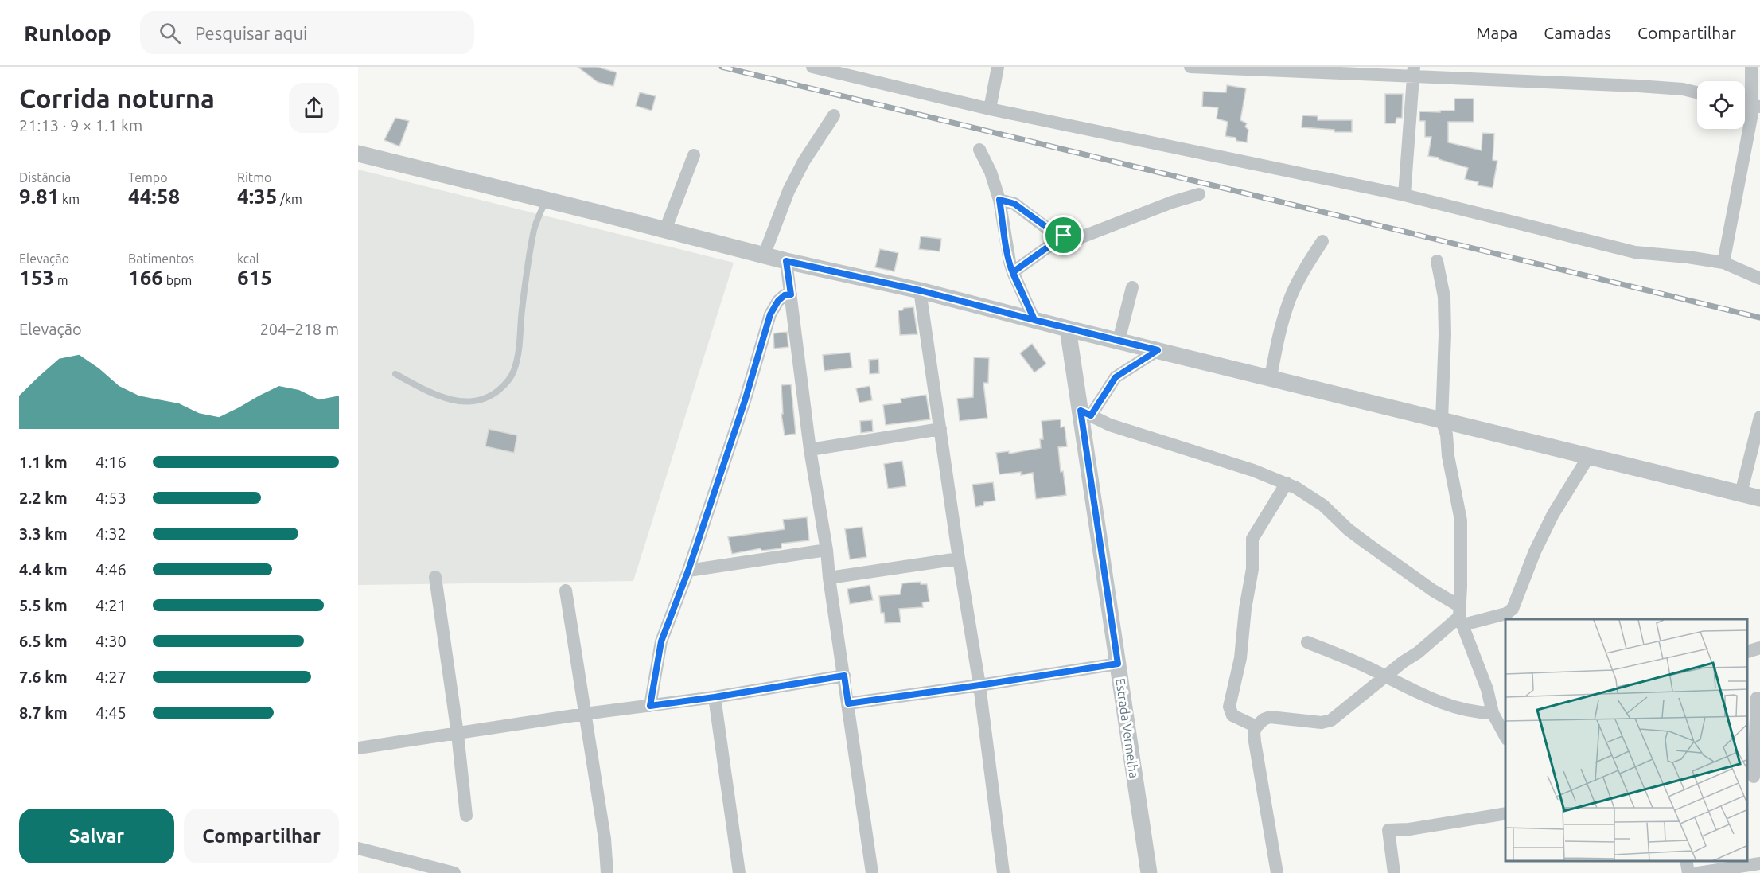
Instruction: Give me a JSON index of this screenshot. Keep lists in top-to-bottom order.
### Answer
{
  "streets": {
    "street": ["Estrada Vermelha"]
  },
  "page": {
    "header": "Runloop",
    "search": "Pesquisar aqui",
    "nav": ["Mapa", "Camadas", "Compartilhar"],
    "heading": ["Corrida noturna", "21:13 · 9 × 1.1 km"],
    "stats": [
      ["Distância", "9.81 km"],
      ["Tempo", "44:58"],
      ["Ritmo", "4:35 /km"],
      ["Elevação", "153 m"],
      ["Batimentos", "166 bpm"],
      ["kcal", "615"]
    ],
    "chart": ["Elevação", "204–218 m"],
    "list": [
      {
        "name": "1.1 km",
        "note": "4:16"
      },
      {
        "name": "2.2 km",
        "note": "4:53"
      },
      {
        "name": "3.3 km",
        "note": "4:32"
      },
      {
        "name": "4.4 km",
        "note": "4:46"
      },
      {
        "name": "5.5 km",
        "note": "4:21"
      },
      {
        "name": "6.5 km",
        "note": "4:30"
      },
      {
        "name": "7.6 km",
        "note": "4:27"
      },
      {
        "name": "8.7 km",
        "note": "4:45"
      }
    ],
    "buttons": ["Salvar", "Compartilhar"]
  }
}
